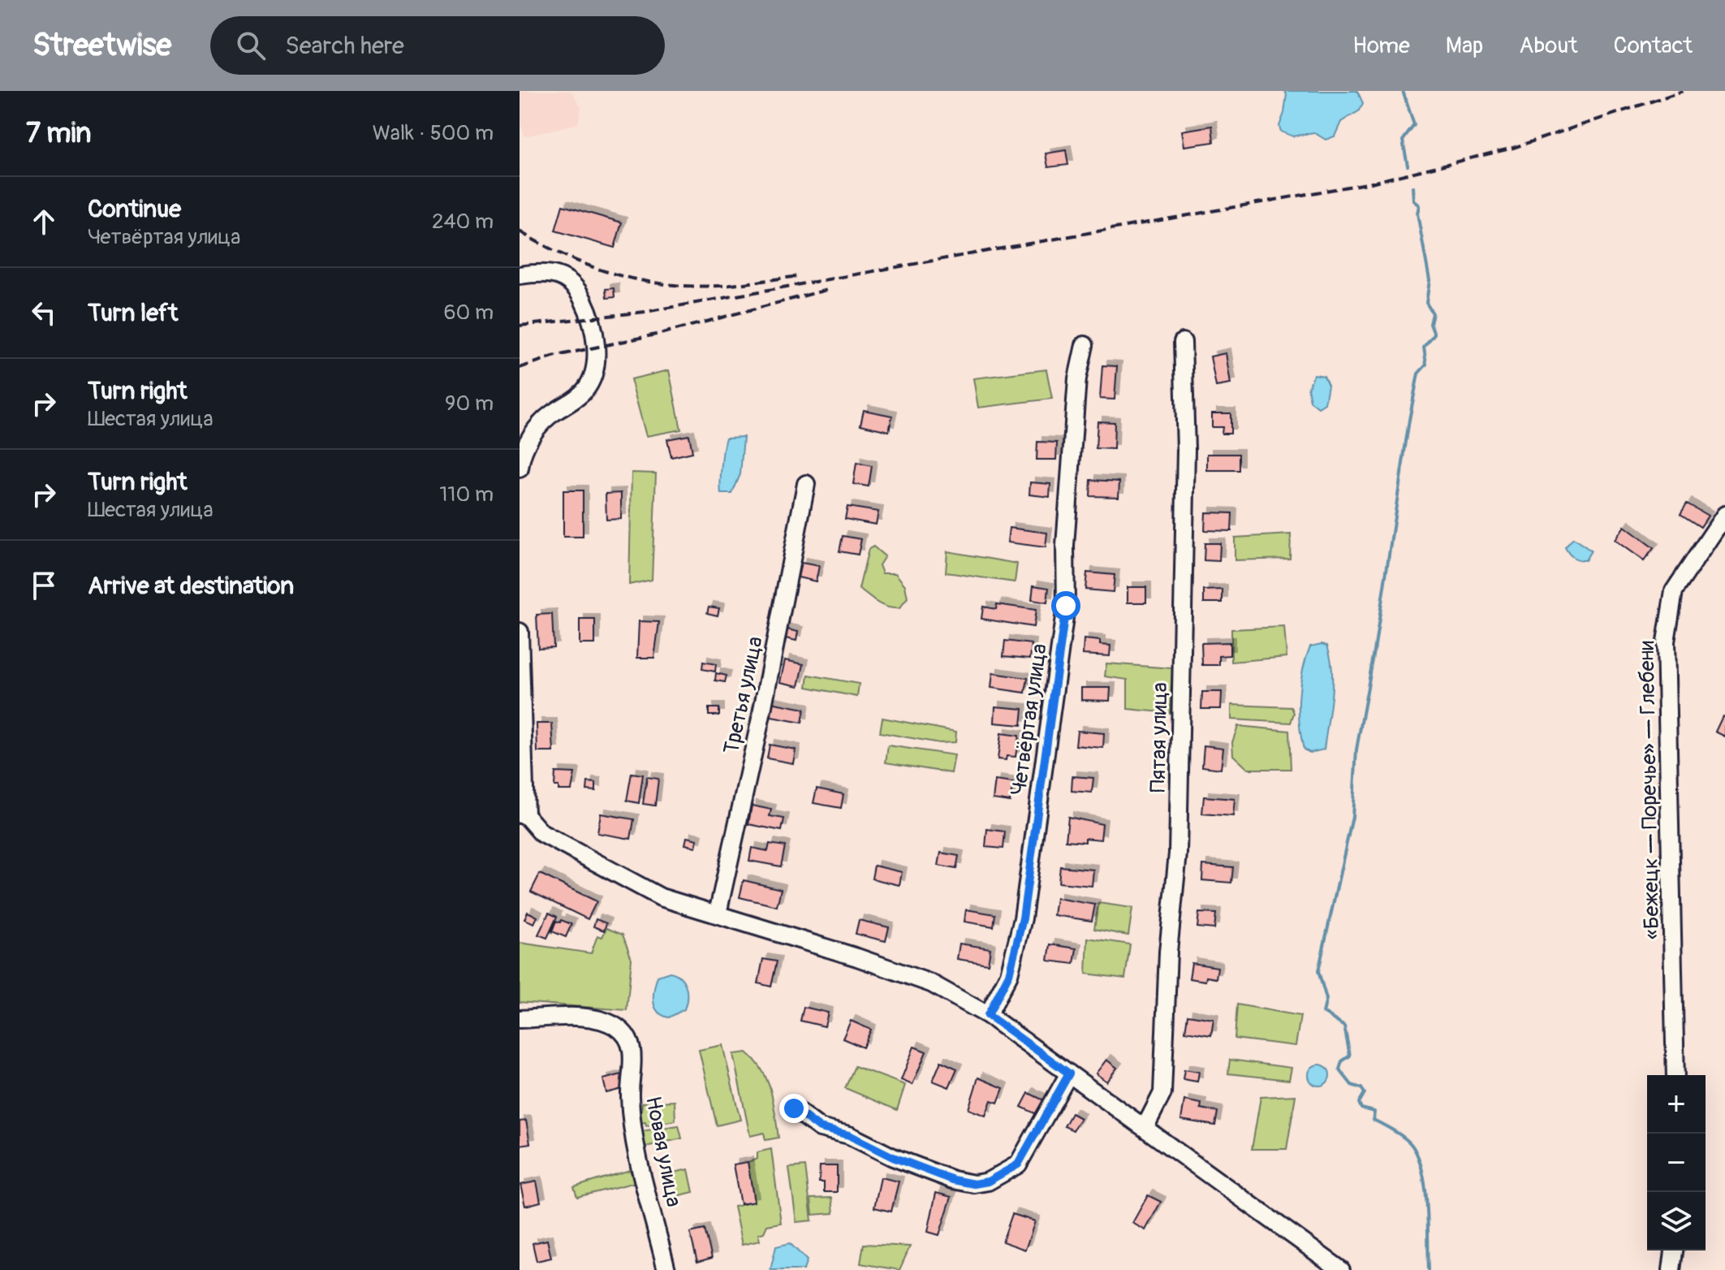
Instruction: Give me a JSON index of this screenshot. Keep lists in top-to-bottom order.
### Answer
{
  "streets": {
    "street": [
      "Третья улица",
      "Четвёртая улица",
      "Пятая улица",
      "«Бежецк — Поречье» — Глебени",
      "Новая улица"
    ]
  },
  "page": {
    "header": "Streetwise",
    "search": "Search here",
    "nav": [
      "Home",
      "Map",
      "About",
      "Contact"
    ],
    "heading": ["7 min", "Walk · 500 m"],
    "list": [
      ["Continue", "Четвёртая улица", "240 m"],
      ["Turn left", "60 m"],
      ["Turn right", "Шестая улица", "90 m"],
      ["Turn right", "Шестая улица", "110 m"],
      "Arrive at destination"
    ],
    "map_buttons": ["+", "−"]
  }
}
